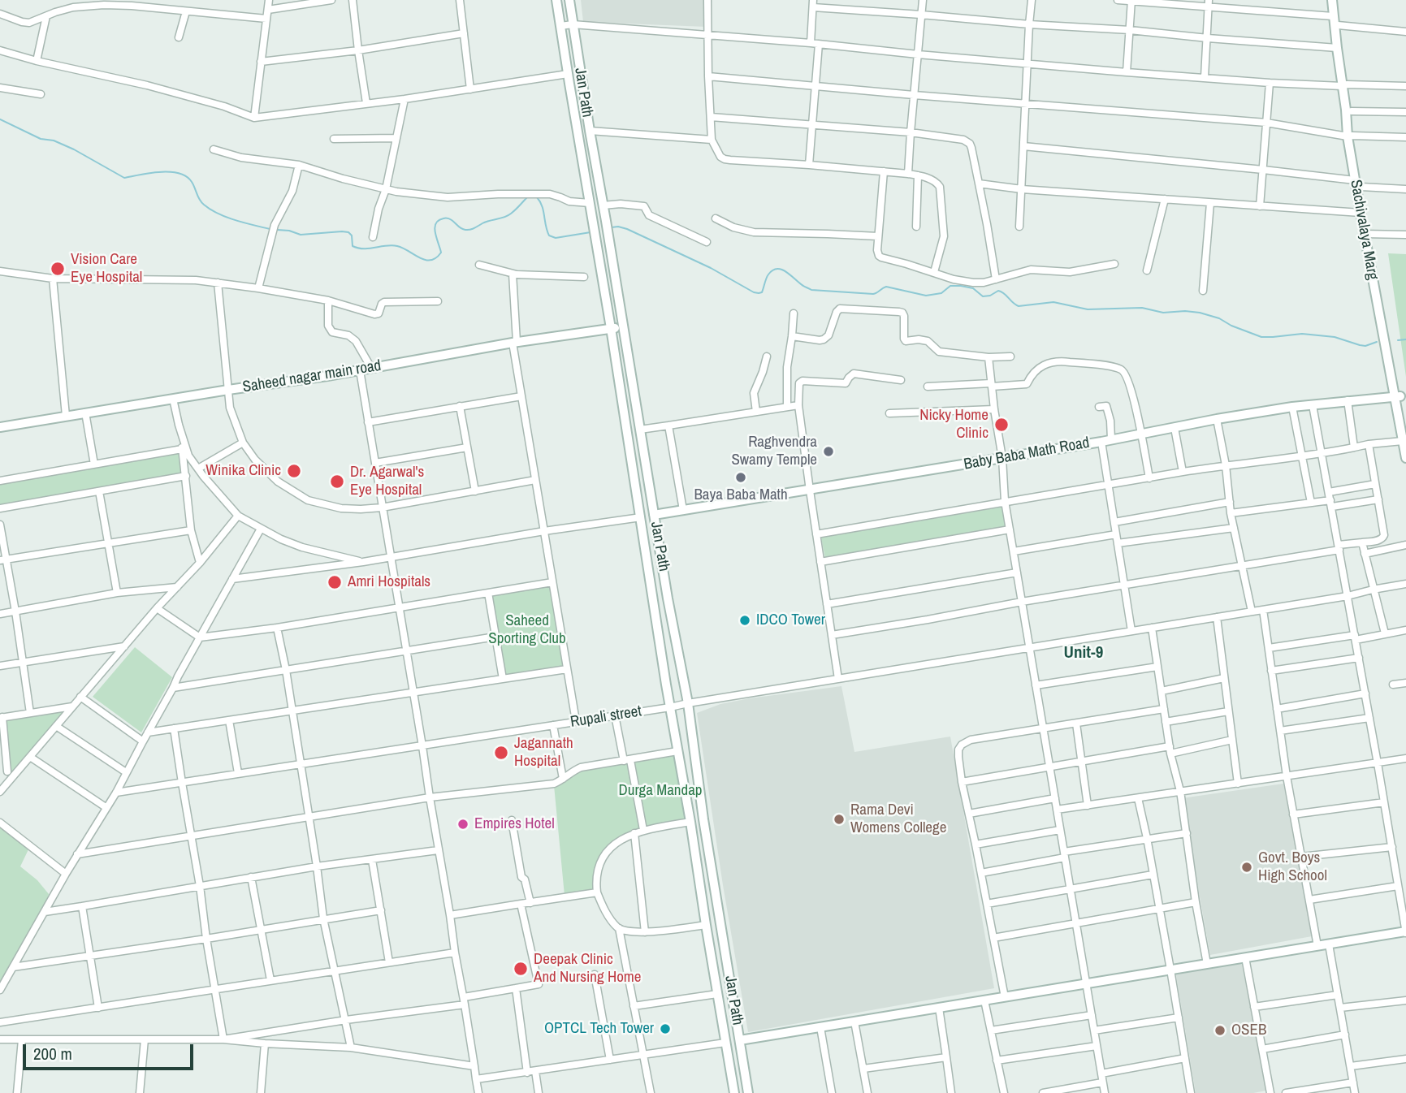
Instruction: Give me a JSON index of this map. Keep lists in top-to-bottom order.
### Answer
{
  "streets": {
    "main road": [
      "Jan Path",
      "Sachivalaya Marg",
      "Saheed nagar main road",
      "Baby Baba Math Road"
    ],
    "street": ["Rupali street"]
  },
  "crossings": [
    ["Jan Path", "Saheed nagar main road"],
    ["Jan Path", "Baby Baba Math Road"],
    ["Jan Path", "Rupali street"],
    ["Sachivalaya Marg", "Baby Baba Math Road"]
  ],
  "districts": ["Unit-9"],
  "parks": ["Saheed Sporting Club", "Durga Mandap"],
  "places": [
    "Vision Care Eye Hospital",
    "Nicky Home Clinic",
    "Raghvendra Swamy Temple",
    "Winika Clinic",
    "Baya Baba Math",
    "Dr. Agarwal's Eye Hospital",
    "Amri Hospitals",
    "IDCO Tower",
    "Jagannath Hospital",
    "Rama Devi Womens College",
    "Empires Hotel",
    "Govt. Boys High School",
    "Deepak Clinic And Nursing Home",
    "OPTCL Tech Tower",
    "OSEB"
  ],
  "scale_bar": "200 m"
}
